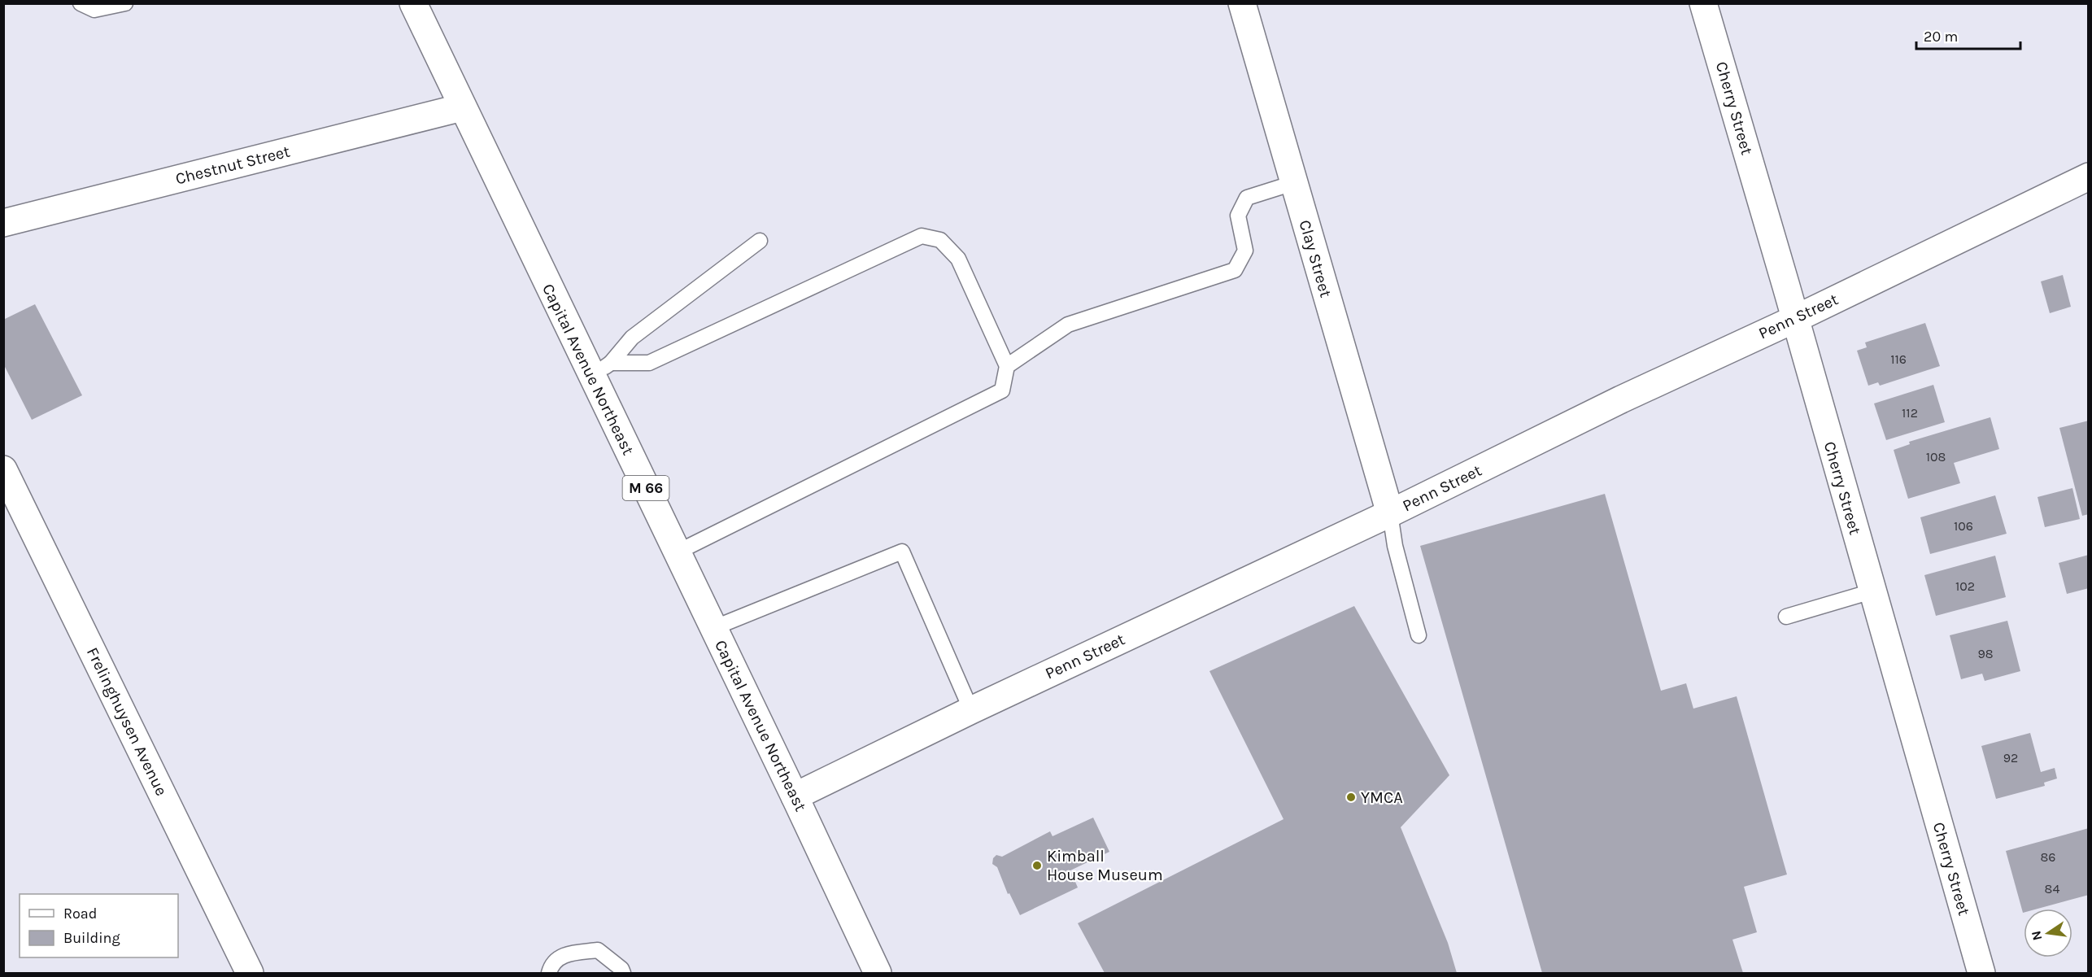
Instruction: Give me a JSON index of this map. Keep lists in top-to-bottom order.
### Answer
{
  "streets": {
    "street": [
      "Cherry Street",
      "Chestnut Street",
      "Clay Street",
      "Penn Street",
      "Capital Avenue Northeast",
      "M 66",
      "Frelinghuysen Avenue"
    ]
  },
  "crossings": [
    ["Cherry Street", "Penn Street"],
    ["Chestnut Street", "Capital Avenue Northeast"],
    ["Clay Street", "Penn Street"],
    ["Penn Street", "Capital Avenue Northeast"]
  ],
  "places": ["YMCA", "Kimball House Museum"],
  "house_numbers": [
    "116",
    "112",
    "108",
    "106",
    "102",
    "98",
    "92",
    "86",
    "84"
  ],
  "legend": ["Road", "Building"],
  "scale_bar": "20 m",
  "north": "left"
}
